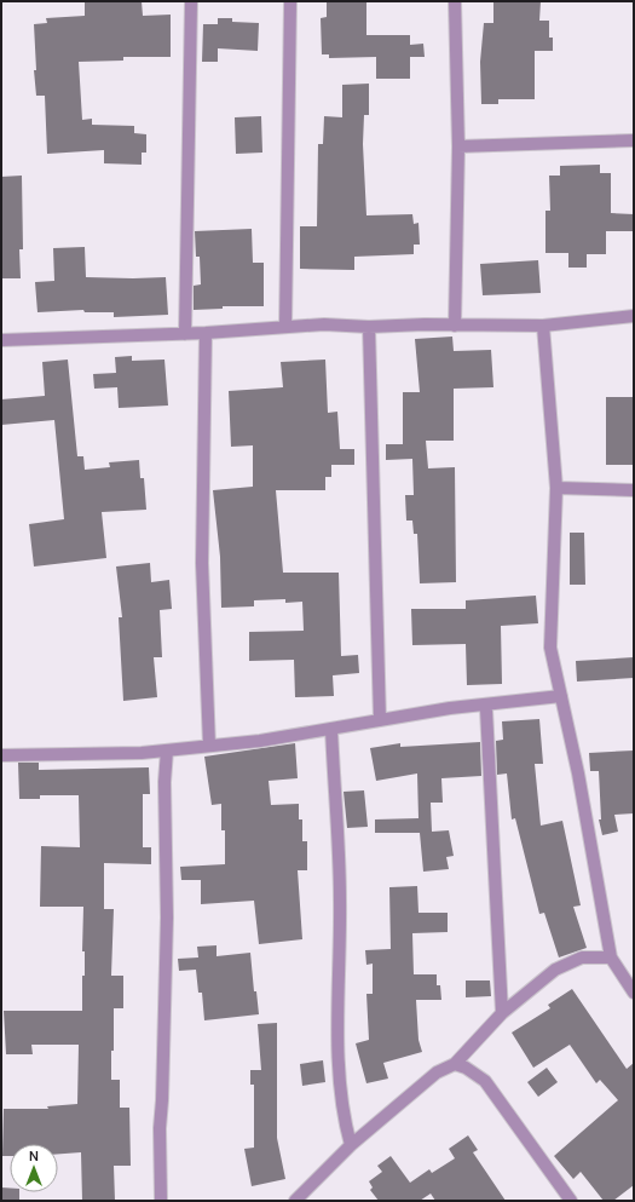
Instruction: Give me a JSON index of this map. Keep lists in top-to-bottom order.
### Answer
{
  "north": "top"
}
